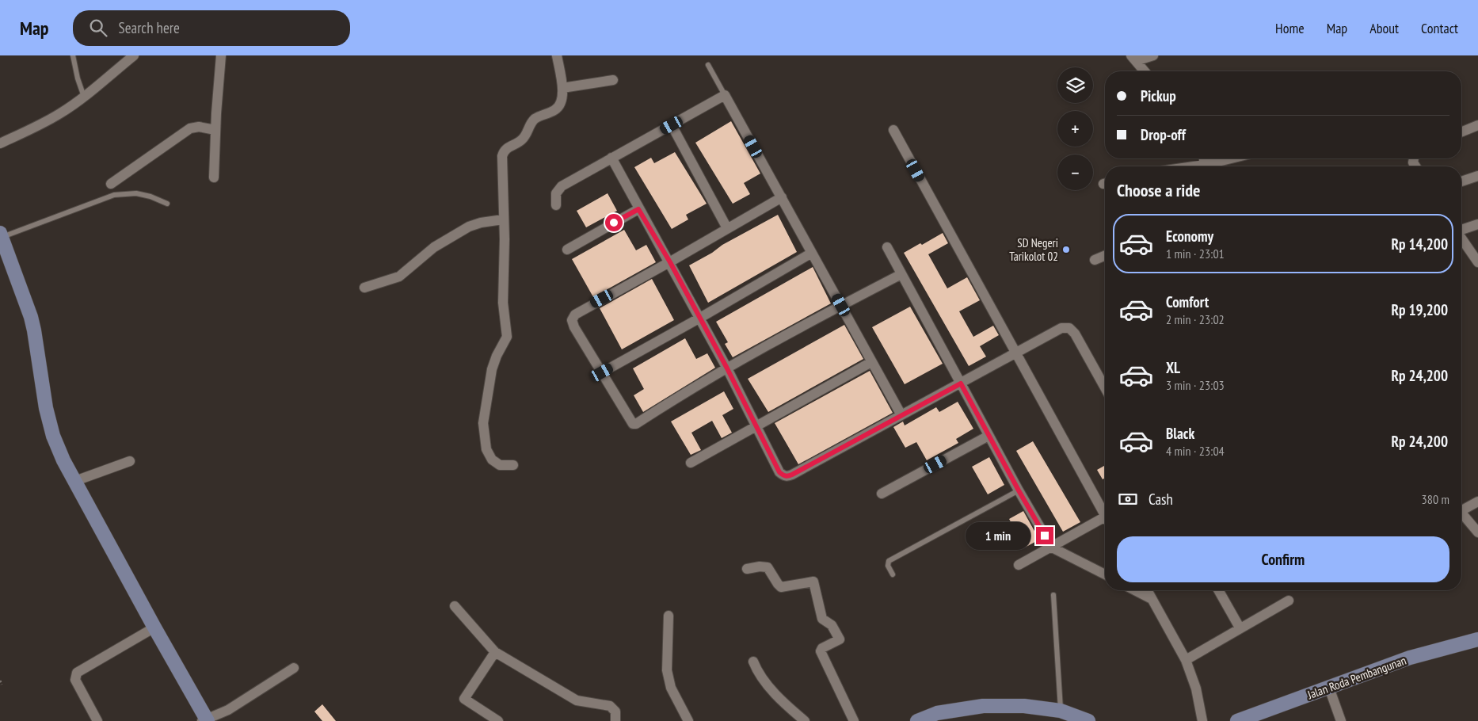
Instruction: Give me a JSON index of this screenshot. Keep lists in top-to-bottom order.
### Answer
{
  "streets": {
    "street": ["Jalan Roda Pembangunan"]
  },
  "places": ["SD Negeri Tarikolot 02"],
  "page": {
    "header": "Map",
    "search": "Search here",
    "nav": [
      "Home",
      "Map",
      "About",
      "Contact"
    ],
    "map_buttons": ["+", "−"],
    "banner": ["Pickup", "Drop-off"],
    "heading": "Choose a ride",
    "list": [
      {
        "name": "Economy",
        "note": "1 min · 23:01",
        "value": "Rp 14,200"
      },
      {
        "name": "Comfort",
        "note": "2 min · 23:02",
        "value": "Rp 19,200"
      },
      {
        "name": "XL",
        "note": "3 min · 23:03",
        "value": "Rp 24,200"
      },
      {
        "name": "Black",
        "note": "4 min · 23:04",
        "value": "Rp 24,200"
      }
    ],
    "pay": ["Cash", "380 m"],
    "bubble": "1 min",
    "buttons": "Confirm"
  }
}
